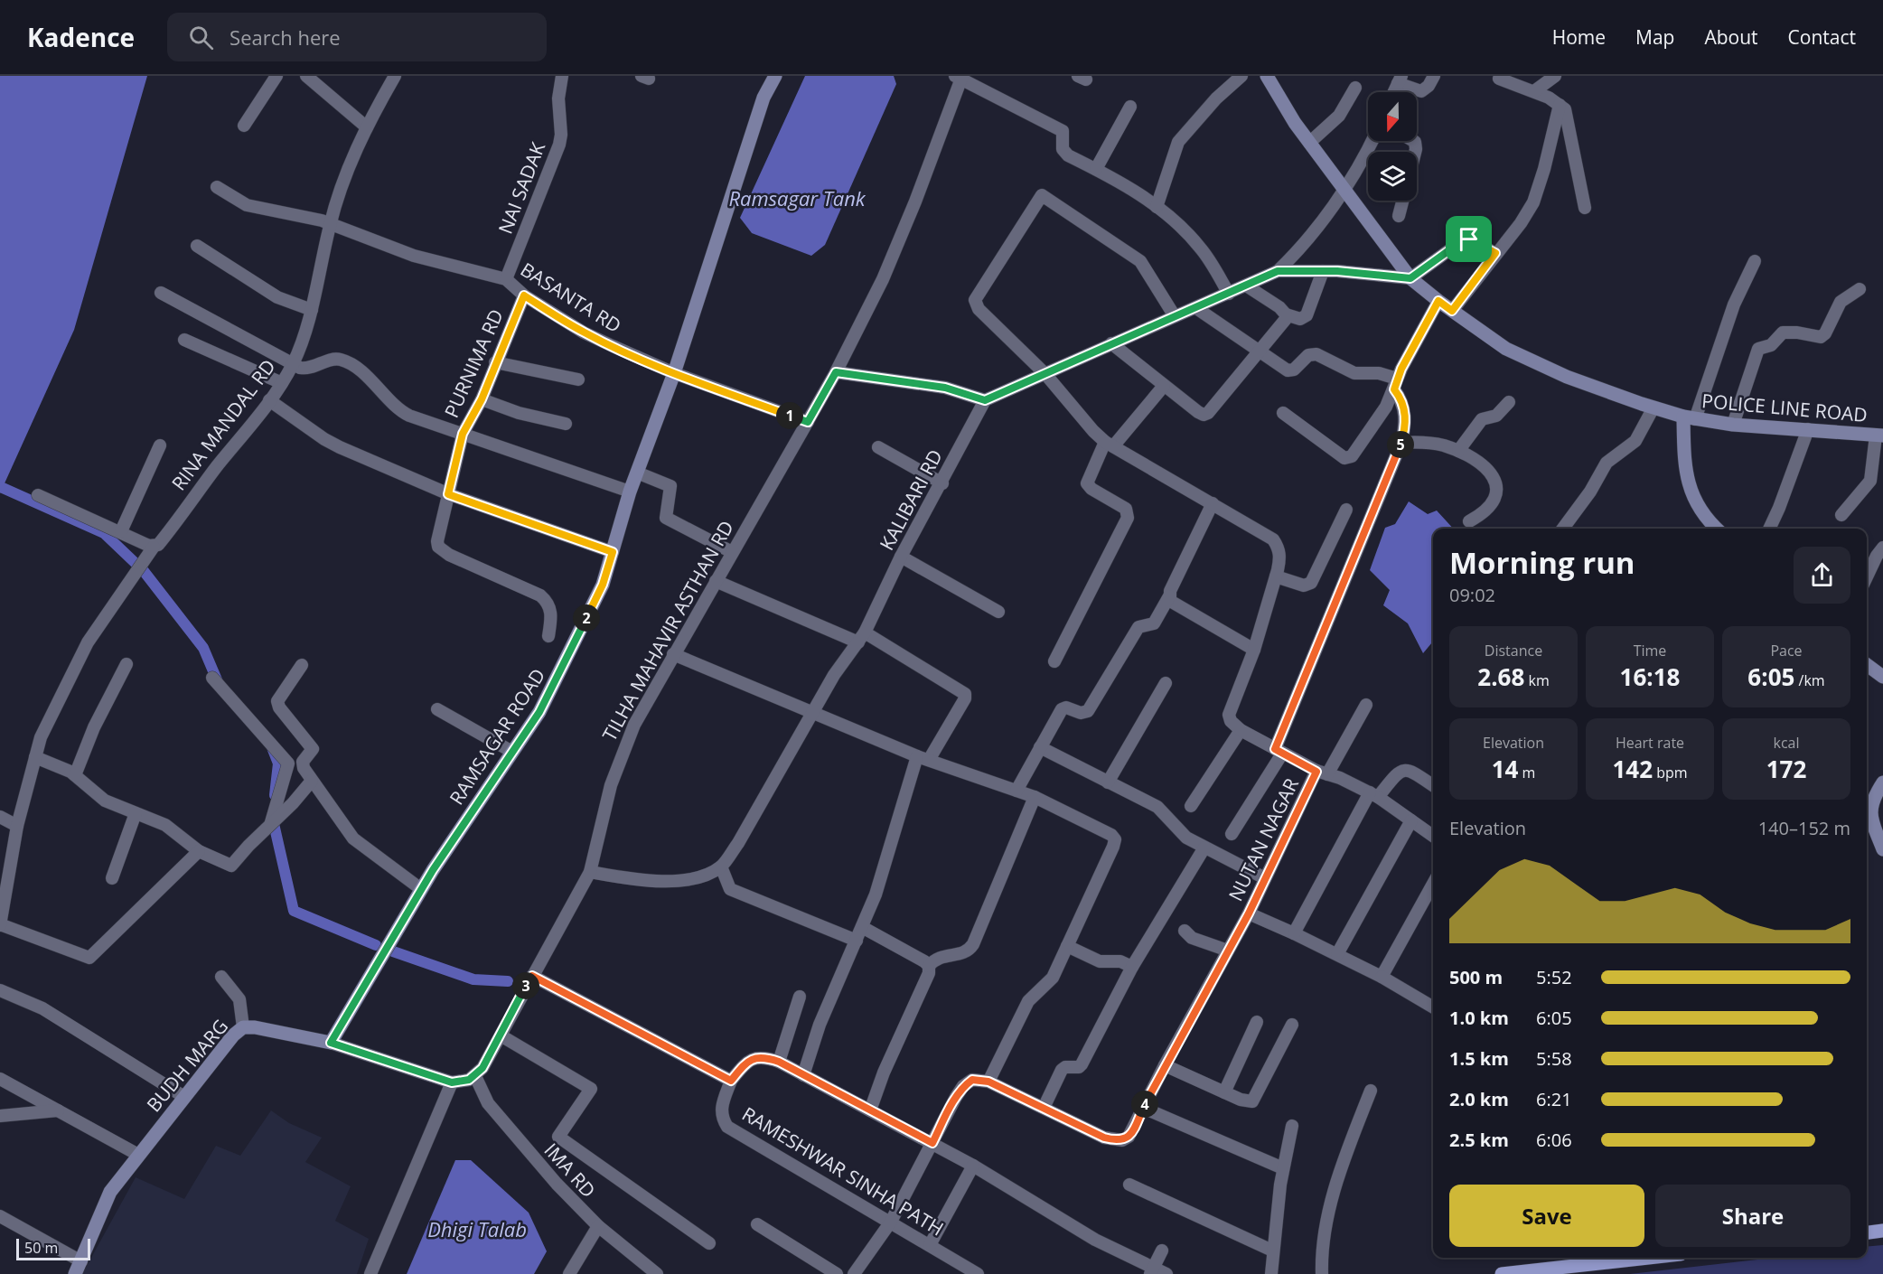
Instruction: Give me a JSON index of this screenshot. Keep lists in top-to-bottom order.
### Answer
{
  "streets": {
    "street": [
      "NAI SADAK",
      "BASANTA RD",
      "PURNIMA RD",
      "POLICE LINE ROAD",
      "RINA MANDAL RD",
      "KALIBARI RD",
      "TILHA MAHAVIR ASTHAN RD",
      "RAMSAGAR ROAD",
      "NUTAN NAGAR",
      "BUDH MARG",
      "IMA RD",
      "RAMESHWAR SINHA PATH"
    ]
  },
  "crossings": [
    ["NAI SADAK", "BASANTA RD"],
    ["BASANTA RD", "PURNIMA RD"],
    ["BASANTA RD", "RINA MANDAL RD"],
    ["BASANTA RD", "TILHA MAHAVIR ASTHAN RD"],
    ["BASANTA RD", "RAMSAGAR ROAD"],
    ["KALIBARI RD", "TILHA MAHAVIR ASTHAN RD"],
    ["TILHA MAHAVIR ASTHAN RD", "IMA RD"]
  ],
  "water": ["Ramsagar Tank", "Dhigi Talab"],
  "scale_bar": "50 m",
  "north": "bottom",
  "page": {
    "header": "Kadence",
    "search": "Search here",
    "nav": [
      "Home",
      "Map",
      "About",
      "Contact"
    ],
    "pins": [
      "1",
      "5",
      "2",
      "3",
      "4"
    ],
    "heading": ["Morning run", "09:02"],
    "stats": [
      ["Distance", "2.68 km"],
      ["Time", "16:18"],
      ["Pace", "6:05 /km"],
      ["Elevation", "14 m"],
      ["Heart rate", "142 bpm"],
      ["kcal", "172"]
    ],
    "chart": ["Elevation", "140–152 m"],
    "list": [
      {
        "name": "500 m",
        "note": "5:52"
      },
      {
        "name": "1.0 km",
        "note": "6:05"
      },
      {
        "name": "1.5 km",
        "note": "5:58"
      },
      {
        "name": "2.0 km",
        "note": "6:21"
      },
      {
        "name": "2.5 km",
        "note": "6:06"
      }
    ],
    "buttons": ["Save", "Share"],
    "scale": "50 m"
  }
}
